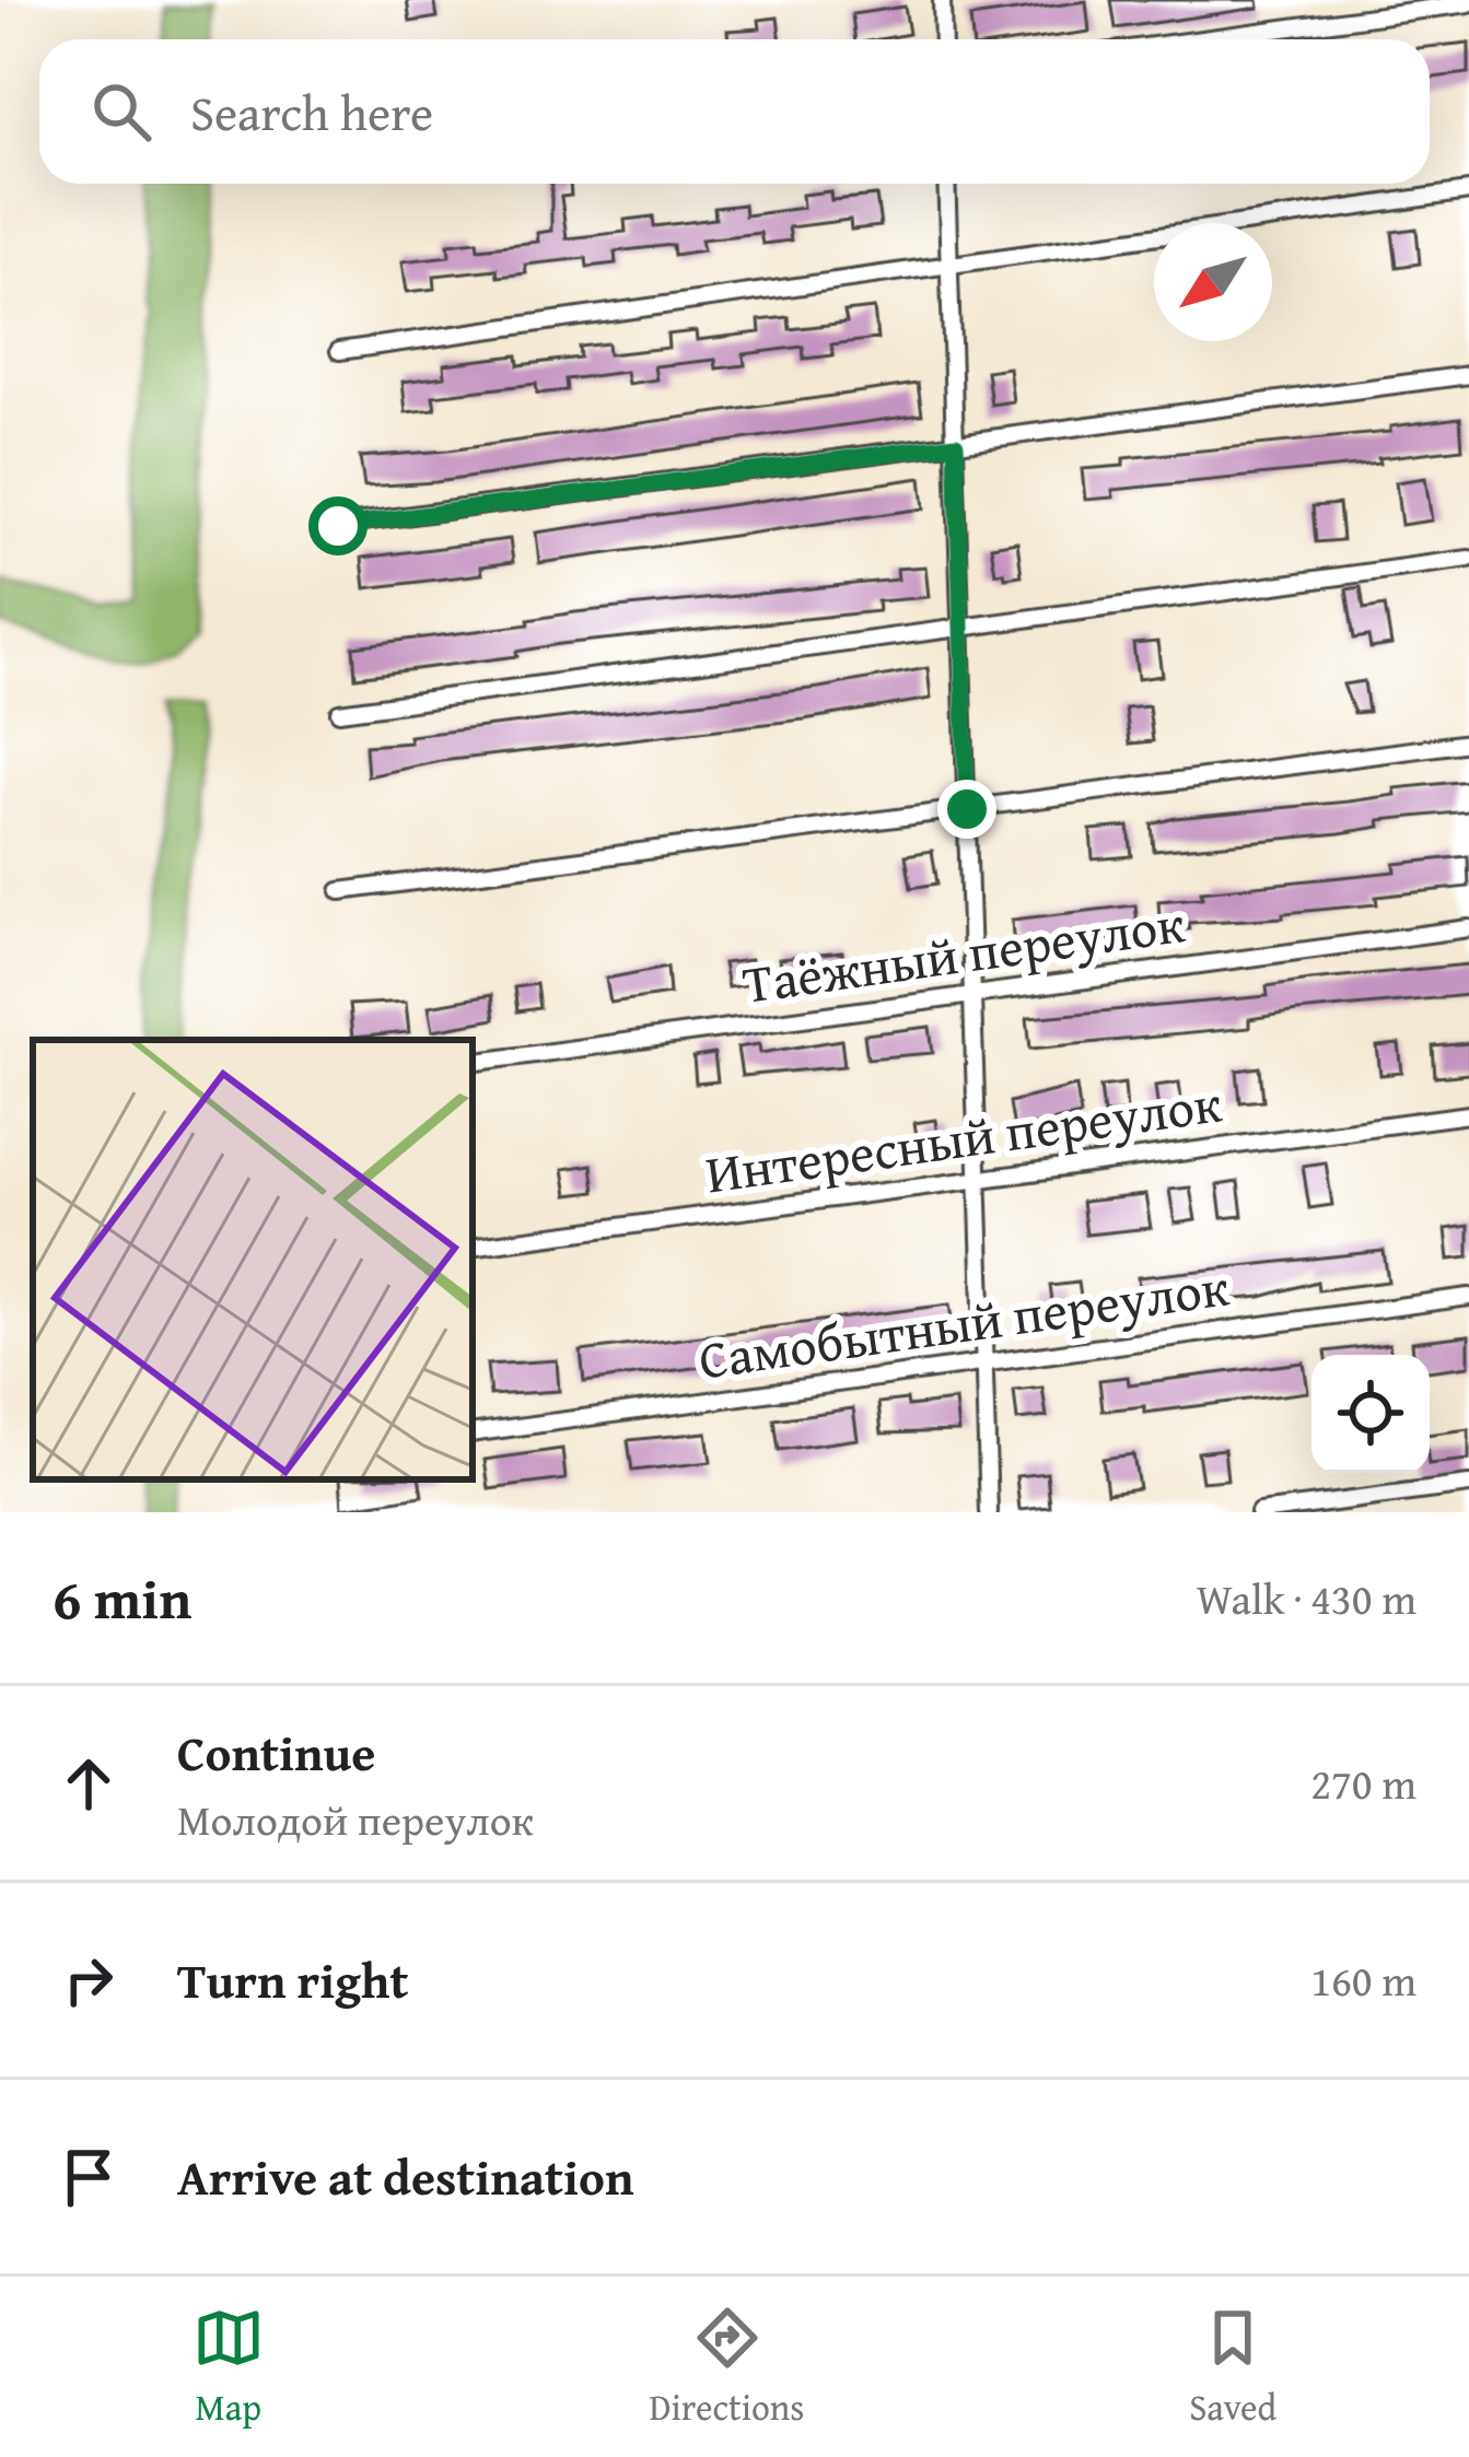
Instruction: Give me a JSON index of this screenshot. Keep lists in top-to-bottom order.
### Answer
{
  "streets": {
    "street": ["Таёжный переулок", "Интересный переулок", "Самобытный переулок"]
  },
  "north": "bottom left",
  "page": {
    "search": "Search here",
    "heading": ["6 min", "Walk · 430 m"],
    "list": [
      ["Continue", "Молодой переулок", "270 m"],
      ["Turn right", "160 m"],
      "Arrive at destination"
    ],
    "nav": ["Map", "Directions", "Saved"]
  }
}
